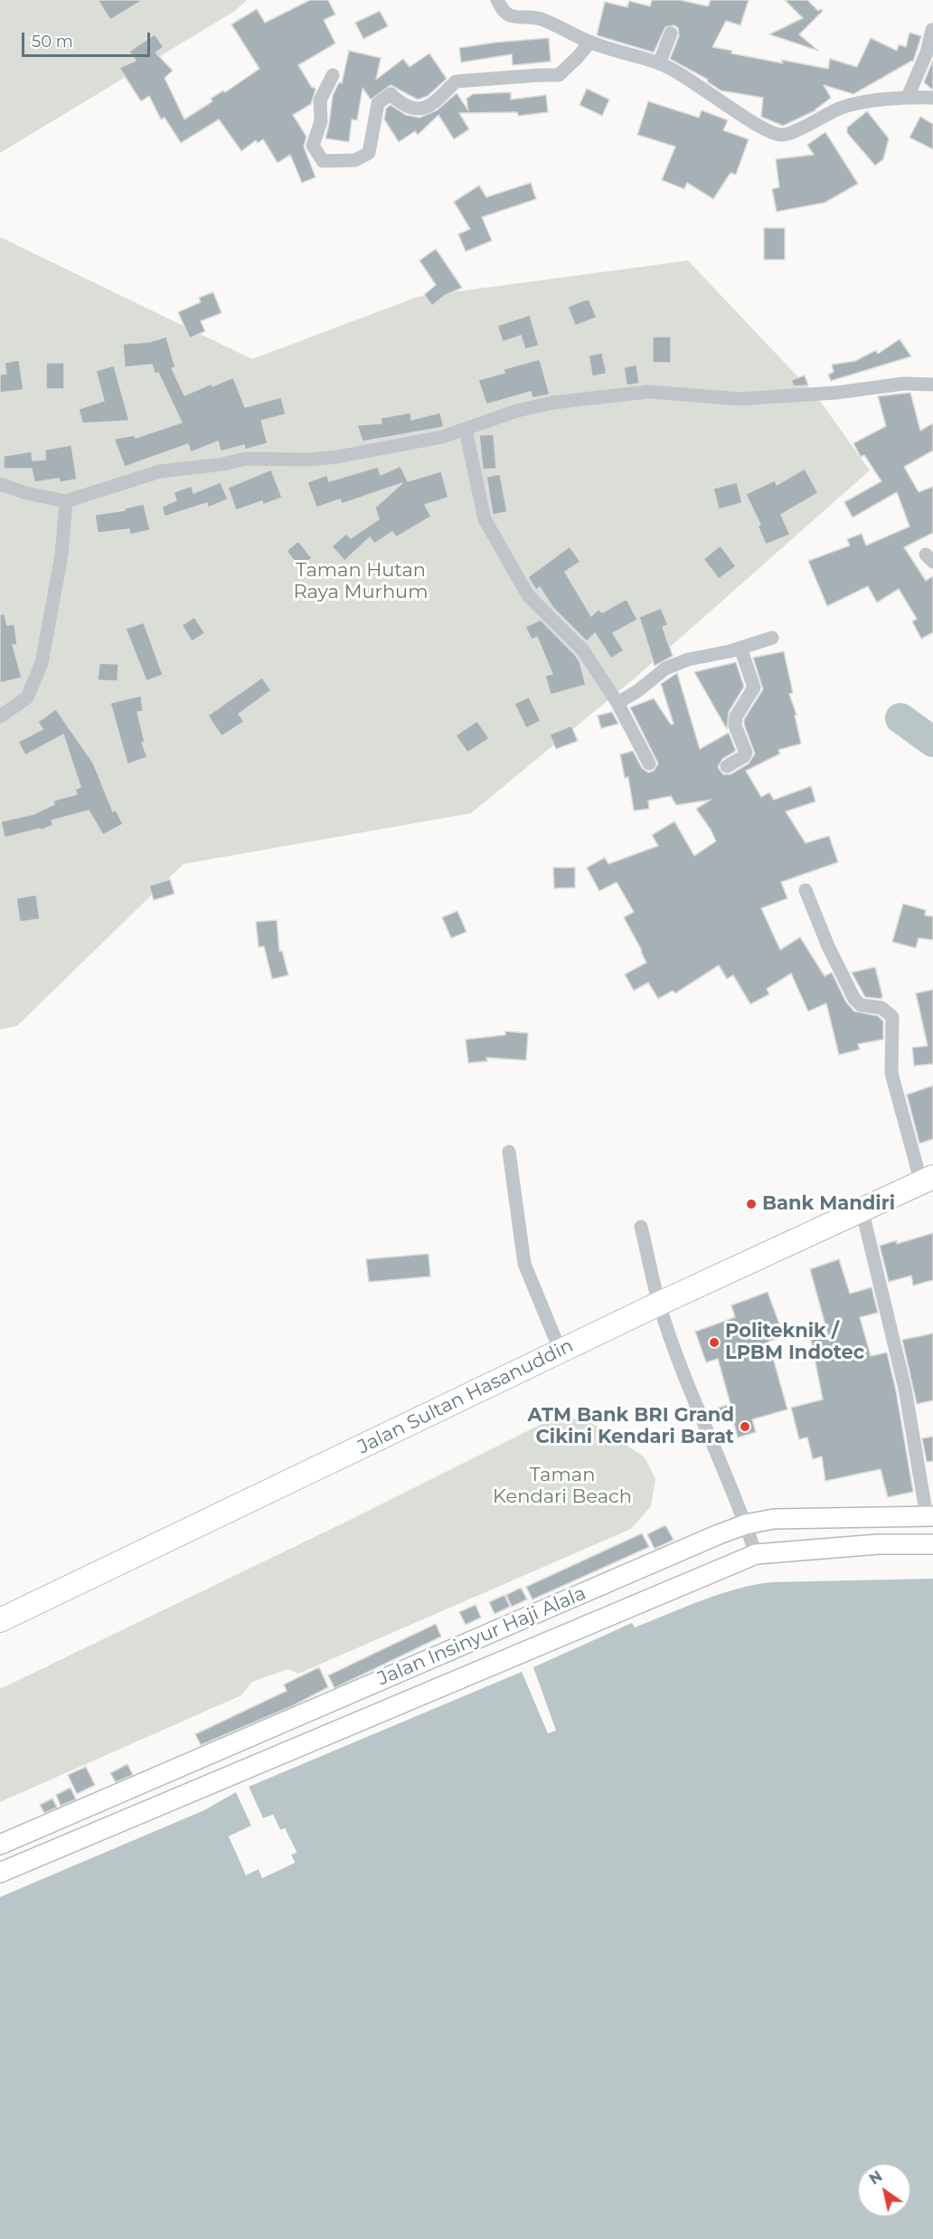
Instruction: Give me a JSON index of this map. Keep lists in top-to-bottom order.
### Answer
{
  "streets": {
    "highway": ["Jalan Sultan Hasanuddin"],
    "main road": ["Jalan Insinyur Haji Alala"]
  },
  "parks": ["Taman Hutan Raya Murhum", "Taman Kendari Beach"],
  "places": ["Bank Mandiri", "Politeknik / LPBM Indotec", "ATM Bank BRI Grand Cikini Kendari Barat"],
  "scale_bar": "50 m",
  "north": "top left"
}
